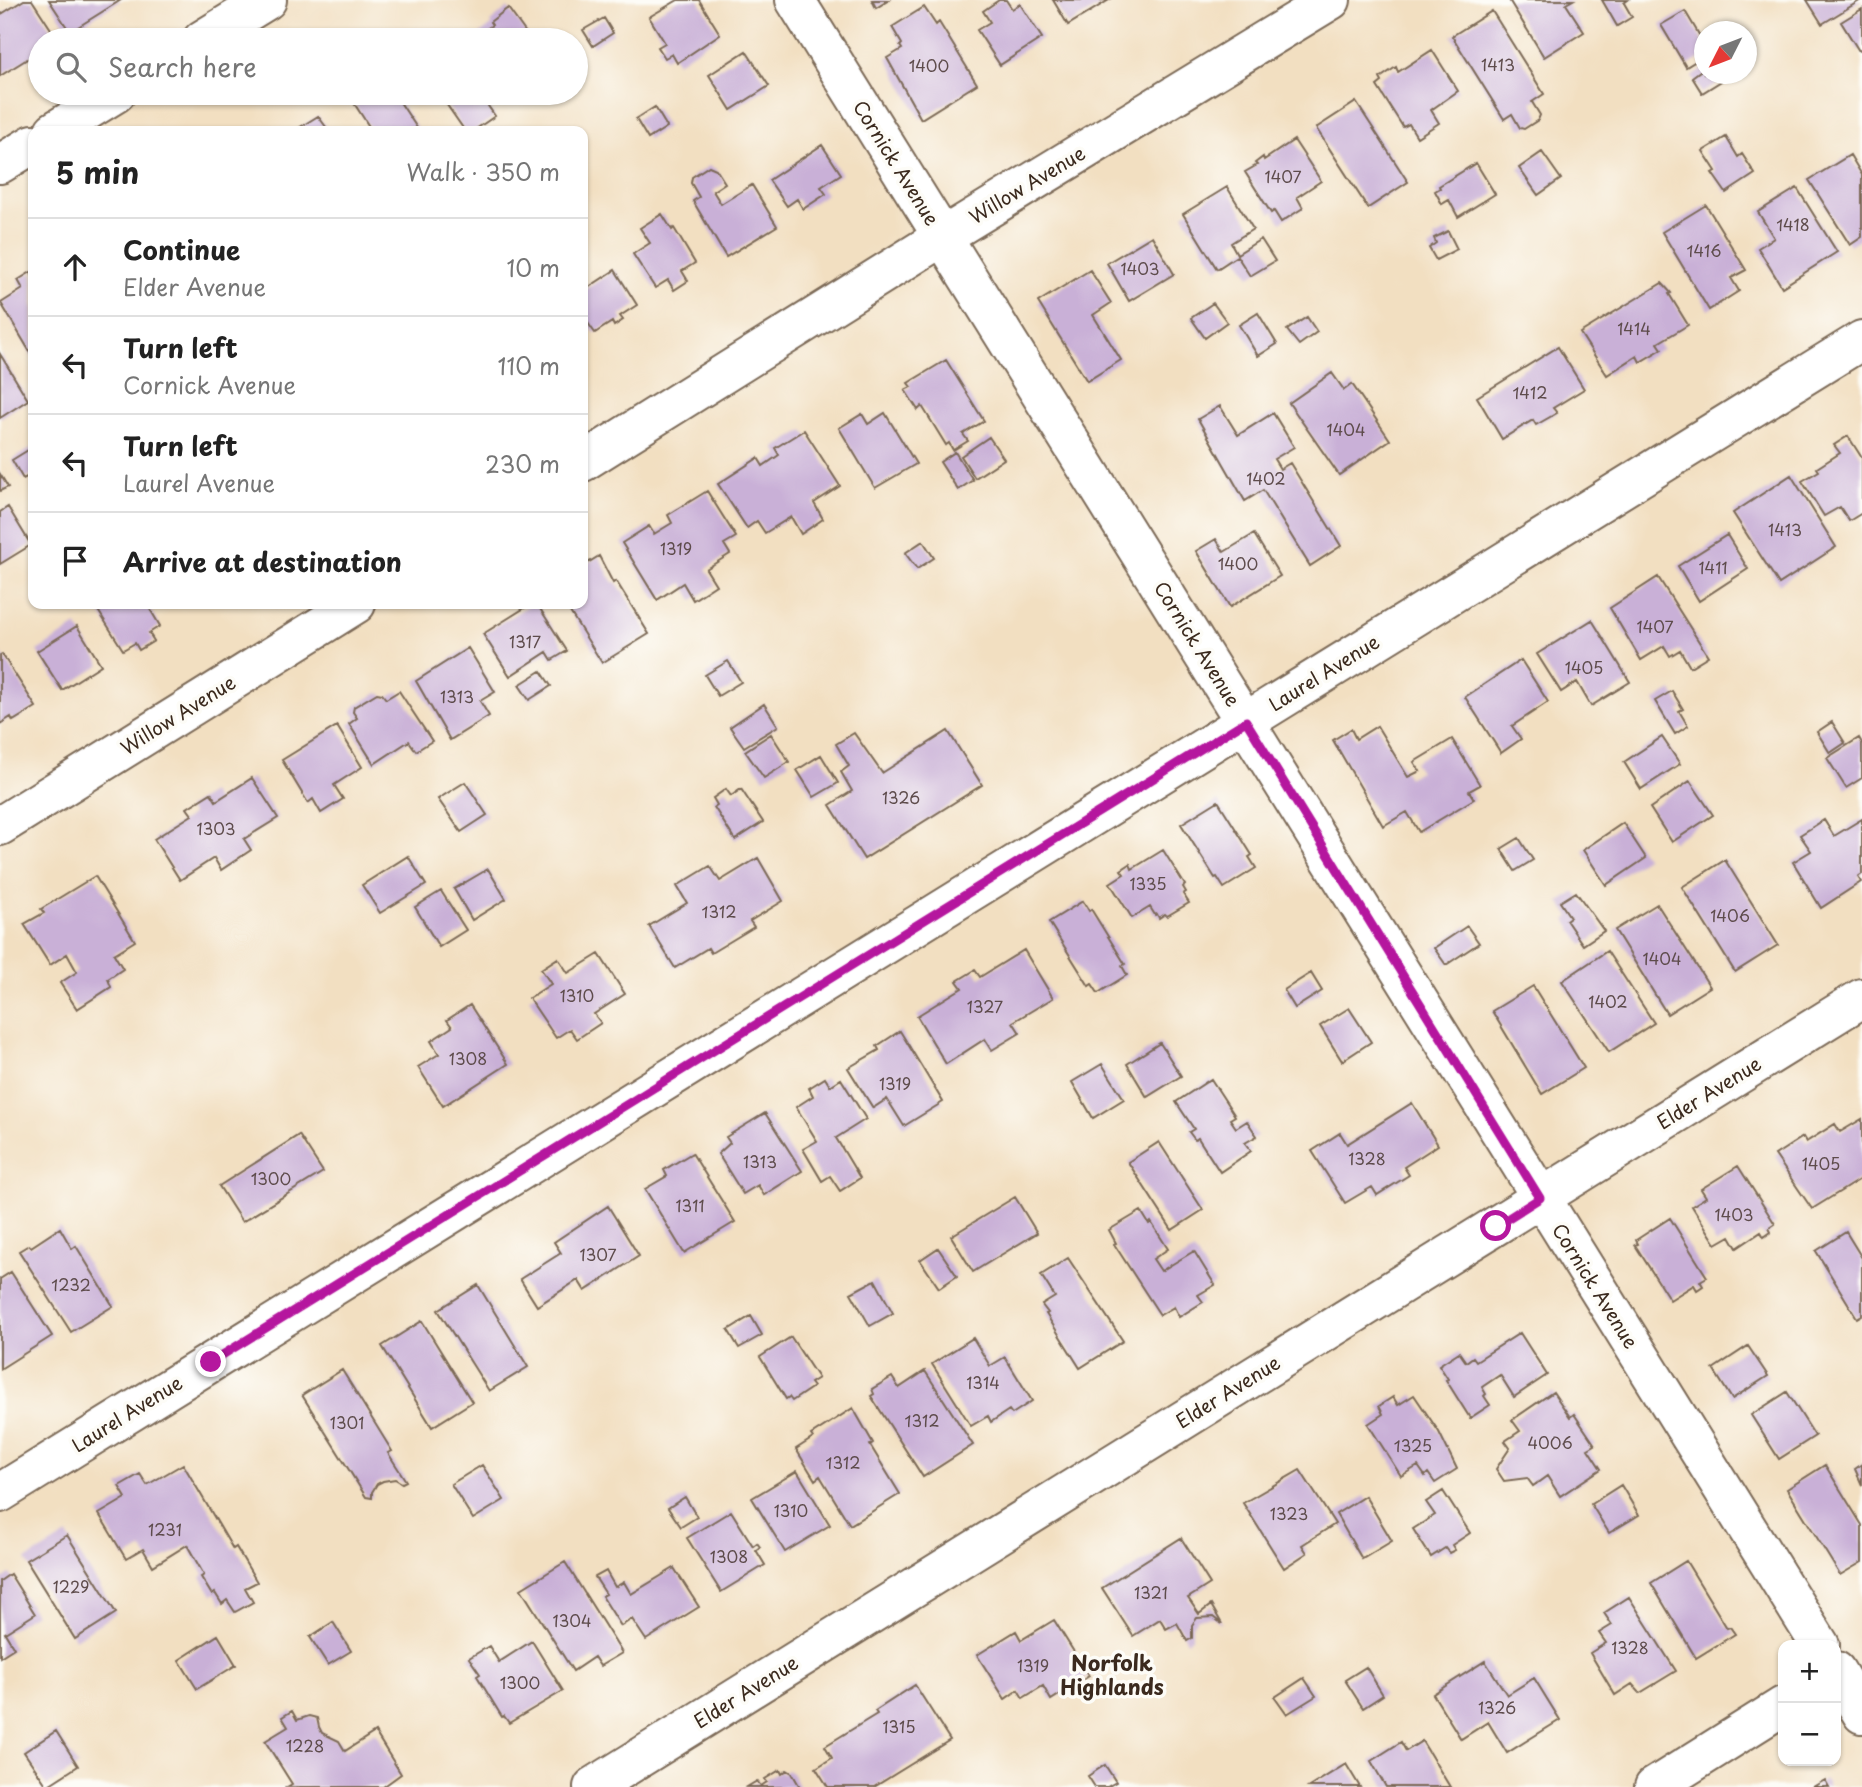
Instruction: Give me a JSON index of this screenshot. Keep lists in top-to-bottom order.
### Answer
{
  "streets": {
    "street": [
      "Cornick Avenue",
      "Willow Avenue",
      "Laurel Avenue",
      "Elder Avenue"
    ]
  },
  "crossings": [
    ["Cornick Avenue", "Willow Avenue"],
    ["Cornick Avenue", "Laurel Avenue"],
    ["Cornick Avenue", "Elder Avenue"]
  ],
  "districts": ["Norfolk Highlands"],
  "house_numbers": [
    "1413",
    "1400",
    "1407",
    "1418",
    "1416",
    "1403",
    "1414",
    "1412",
    "1404",
    "1402",
    "1413",
    "1319",
    "1400",
    "1411",
    "1407",
    "1317",
    "1405",
    "1313",
    "1326",
    "1303",
    "1335",
    "1312",
    "1406",
    "1404",
    "1310",
    "1402",
    "1327",
    "1308",
    "1319",
    "1328",
    "1313",
    "1405",
    "1300",
    "1311",
    "1403",
    "1307",
    "1232",
    "1314",
    "1312",
    "1301",
    "4006",
    "1325",
    "1312",
    "1310",
    "1323",
    "1231",
    "1308",
    "1229",
    "1321",
    "1304",
    "1328",
    "1319",
    "1300",
    "1326",
    "1315",
    "1228"
  ],
  "north": "bottom left",
  "page": {
    "search": "Search here",
    "heading": ["5 min", "Walk · 350 m"],
    "list": [
      ["Continue", "Elder Avenue", "10 m"],
      ["Turn left", "Cornick Avenue", "110 m"],
      ["Turn left", "Laurel Avenue", "230 m"],
      "Arrive at destination"
    ],
    "map_buttons": ["+", "−"]
  }
}
